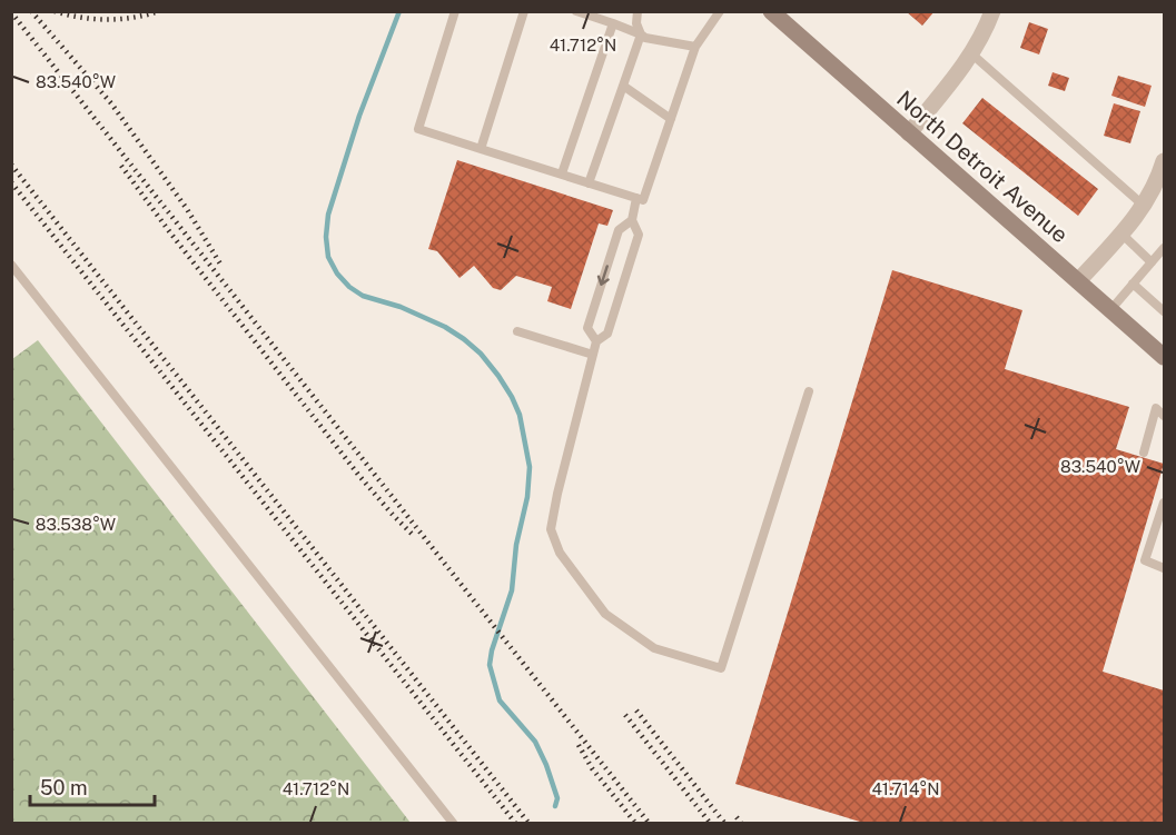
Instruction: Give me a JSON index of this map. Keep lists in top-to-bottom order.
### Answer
{
  "streets": {
    "main road": ["North Detroit Avenue"]
  },
  "scale_bar": "50 m",
  "coordinates": [
    "41.712°N",
    "83.540°W",
    "83.538°W",
    "41.714°N"
  ]
}
